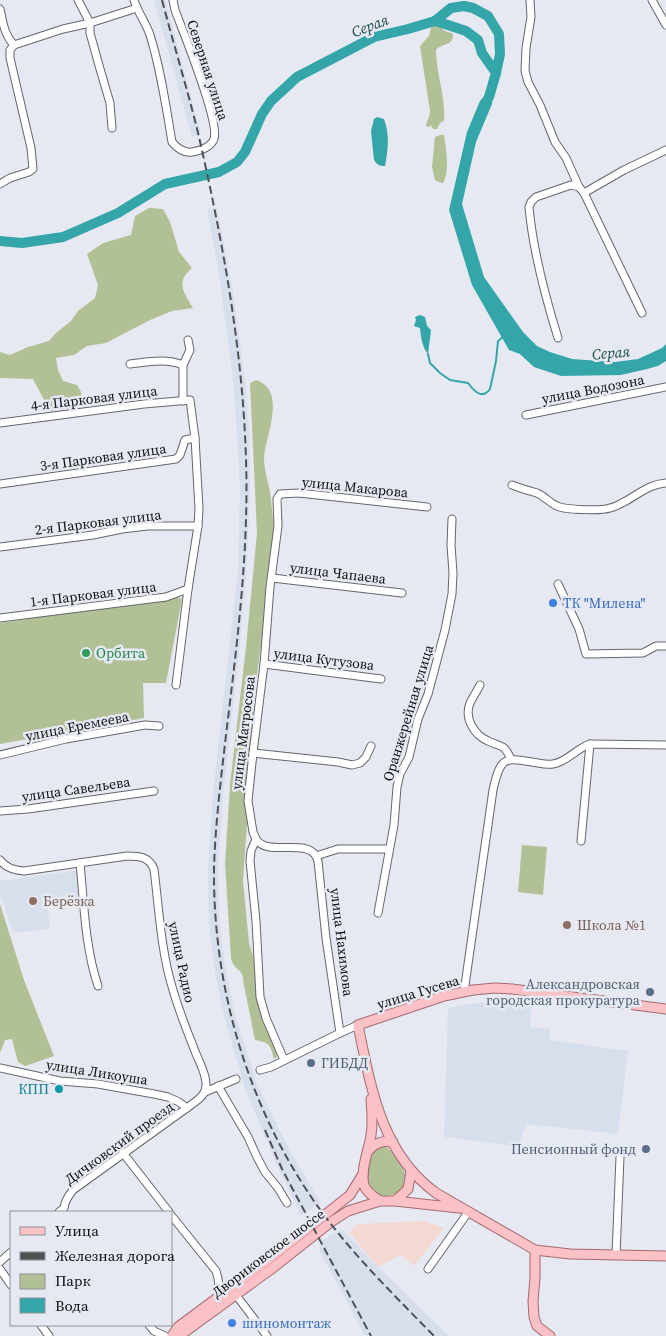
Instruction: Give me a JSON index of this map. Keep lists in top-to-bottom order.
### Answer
{
  "streets": {
    "main road": ["улица Гусева", "Двориковское шоссе"],
    "street": [
      "Северная улица",
      "улица Водозона",
      "4-я Парковая улица",
      "3-я Парковая улица",
      "улица Макарова",
      "2-я Парковая улица",
      "улица Чапаева",
      "1-я Парковая улица",
      "улица Кутузова",
      "Оранжерейная улица",
      "улица Еремеева",
      "улица Матросова",
      "улица Савельева",
      "улица Нахимова",
      "улица Радио",
      "улица Ликоуша",
      "Дичковский проезд"
    ]
  },
  "crossings": [
    ["улица Макарова", "улица Матросова"],
    ["улица Чапаева", "улица Матросова"],
    ["улица Кутузова", "улица Матросова"],
    ["улица Радио", "Дичковский проезд"],
    ["улица Ликоуша", "Дичковский проезд"]
  ],
  "water": ["Серая"],
  "places": [
    "ТК \"Милена\"",
    "Орбита",
    "Берёзка",
    "Школа №1",
    "Александровская городская прокуратура",
    "ГИБДД",
    "КПП",
    "Пенсионный фонд",
    "шиномонтаж"
  ],
  "legend": [
    "Улица",
    "Железная дорога",
    "Парк",
    "Вода"
  ]
}
